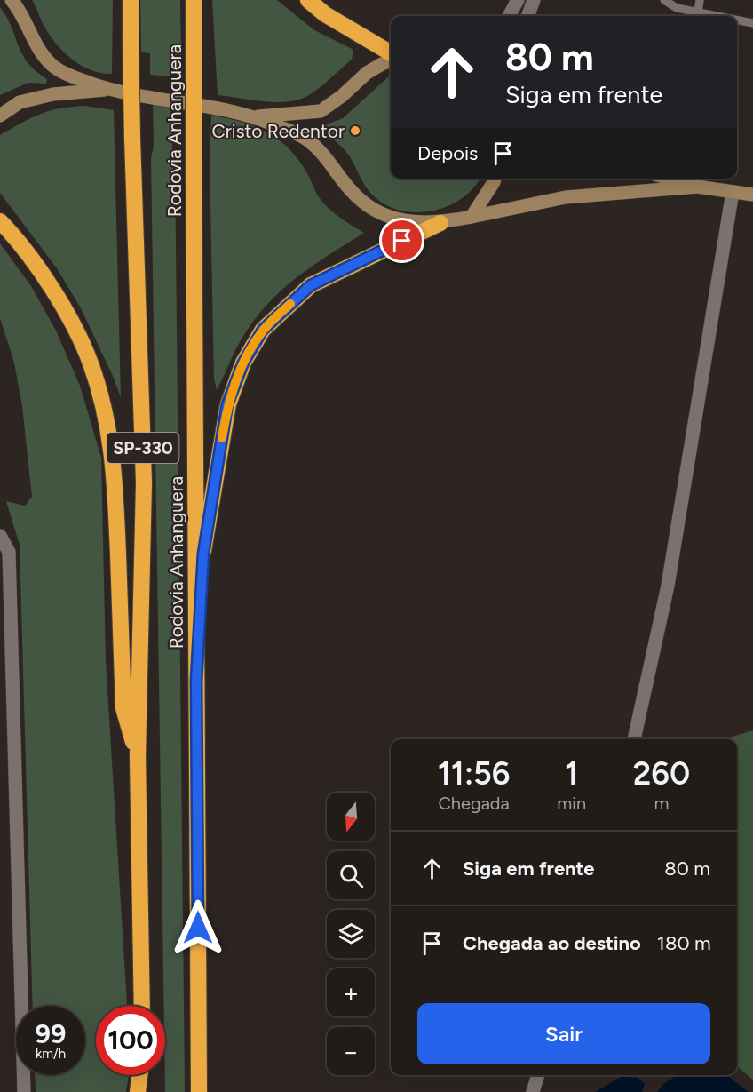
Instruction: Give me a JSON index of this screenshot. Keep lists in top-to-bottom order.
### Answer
{
  "streets": {
    "highway": ["Rodovia Anhanguera", "SP-330"]
  },
  "places": ["Cristo Redentor"],
  "north": "bottom",
  "page": {
    "turn": ["80 m", "Siga em frente"],
    "then": "Depois",
    "eta": [
      "11:56",
      "Chegada",
      "1",
      "min",
      "260",
      "m"
    ],
    "map_buttons": ["+", "−"],
    "list": [
      {
        "name": "Siga em frente",
        "value": "80 m"
      },
      {
        "name": "Chegada ao destino",
        "value": "180 m"
      }
    ],
    "buttons": "Sair",
    "speed": "99 km/h",
    "limit": "100"
  }
}
